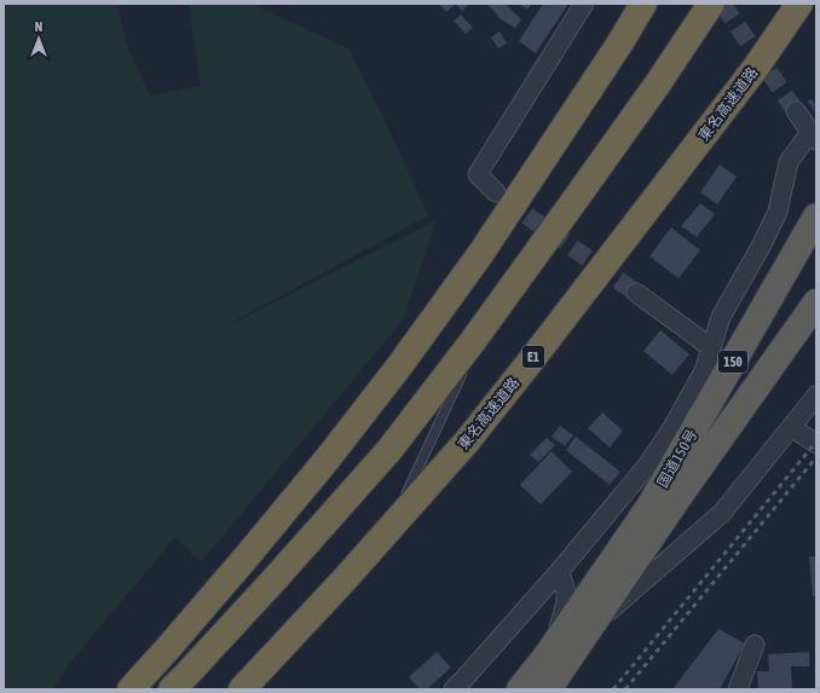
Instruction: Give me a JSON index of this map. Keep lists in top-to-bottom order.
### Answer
{
  "streets": {
    "highway": [
      "東名高速道路",
      "E1",
      "150",
      "国道150号"
    ]
  },
  "north": "top"
}
